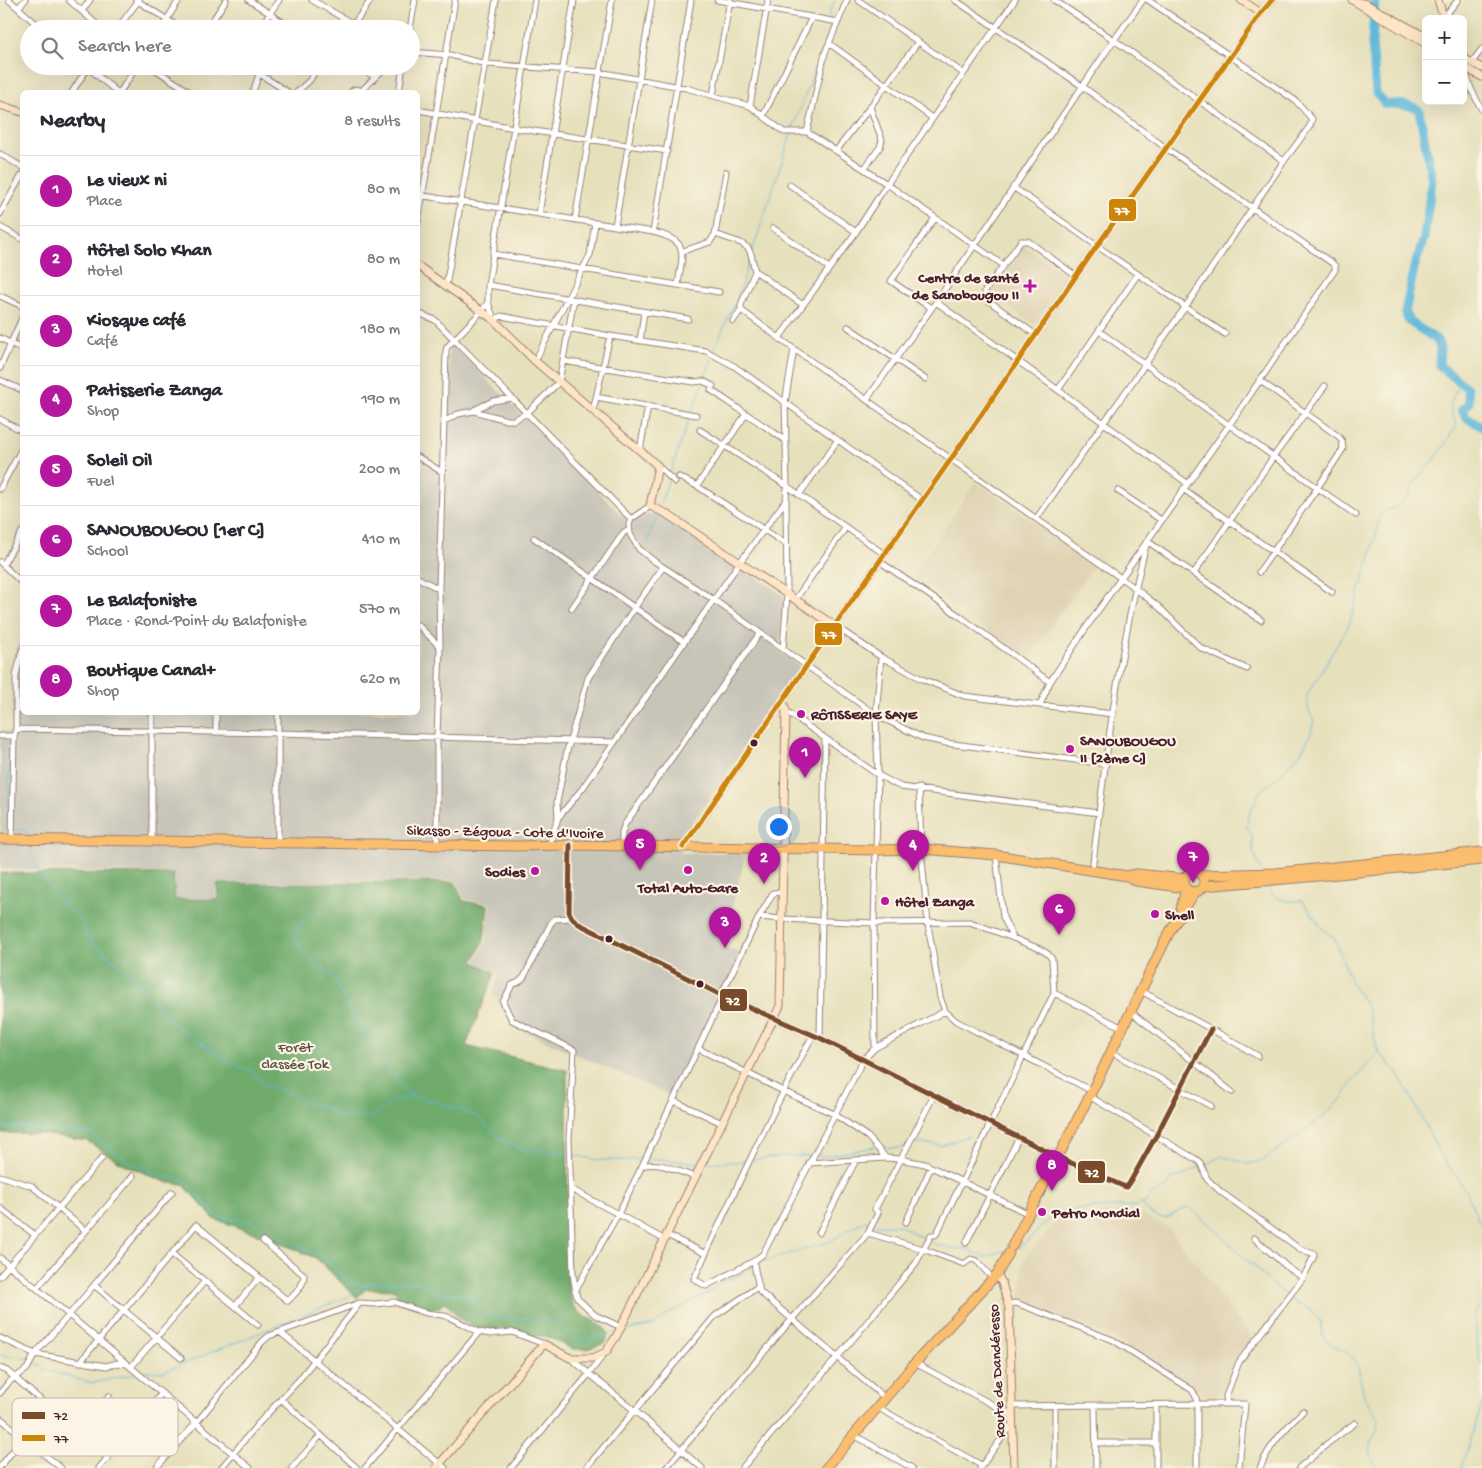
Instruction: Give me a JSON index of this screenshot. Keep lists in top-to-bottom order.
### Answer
{
  "streets": {
    "highway": ["Sikasso - Zégoua - Cote d'Ivoire"],
    "street": ["Route de Dandéresso"]
  },
  "parks": ["Forêt classée Tok"],
  "places": {
    "health": ["Centre de santé de Sanobougou II"],
    "other": [
      "RÔTISSERIE SAYE",
      "SANOUBOUGOU II [2ème C]",
      "Total Auto-Gare",
      "Sodies",
      "Hôtel Zanga",
      "Shell",
      "Petro Mondial"
    ]
  },
  "lines": ["transit line 77", "transit line 72"],
  "legend": ["72", "77"],
  "page": {
    "map_buttons": ["+", "−"],
    "search": "Search here",
    "heading": ["Nearby", "8 results"],
    "list": [
      {
        "mark": "1",
        "name": "Le vieux ni",
        "note": "Place",
        "value": "80 m"
      },
      {
        "mark": "2",
        "name": "Hôtel Solo Khan",
        "note": "Hotel",
        "value": "80 m"
      },
      {
        "mark": "3",
        "name": "Kiosque café",
        "note": "Café",
        "value": "180 m"
      },
      {
        "mark": "4",
        "name": "Patisserie Zanga",
        "note": "Shop",
        "value": "190 m"
      },
      {
        "mark": "5",
        "name": "Soleil Oil",
        "note": "Fuel",
        "value": "200 m"
      },
      {
        "mark": "6",
        "name": "SANOUBOUGOU [1er C]",
        "note": "School",
        "value": "410 m"
      },
      {
        "mark": "7",
        "name": "Le Balafoniste",
        "note": "Place · Rond-Point du Balafoniste",
        "value": "570 m"
      },
      {
        "mark": "8",
        "name": "Boutique Canal+",
        "note": "Shop",
        "value": "620 m"
      }
    ],
    "pins": [
      "1",
      "5",
      "4",
      "7",
      "2",
      "6",
      "3",
      "8"
    ]
  }
}
